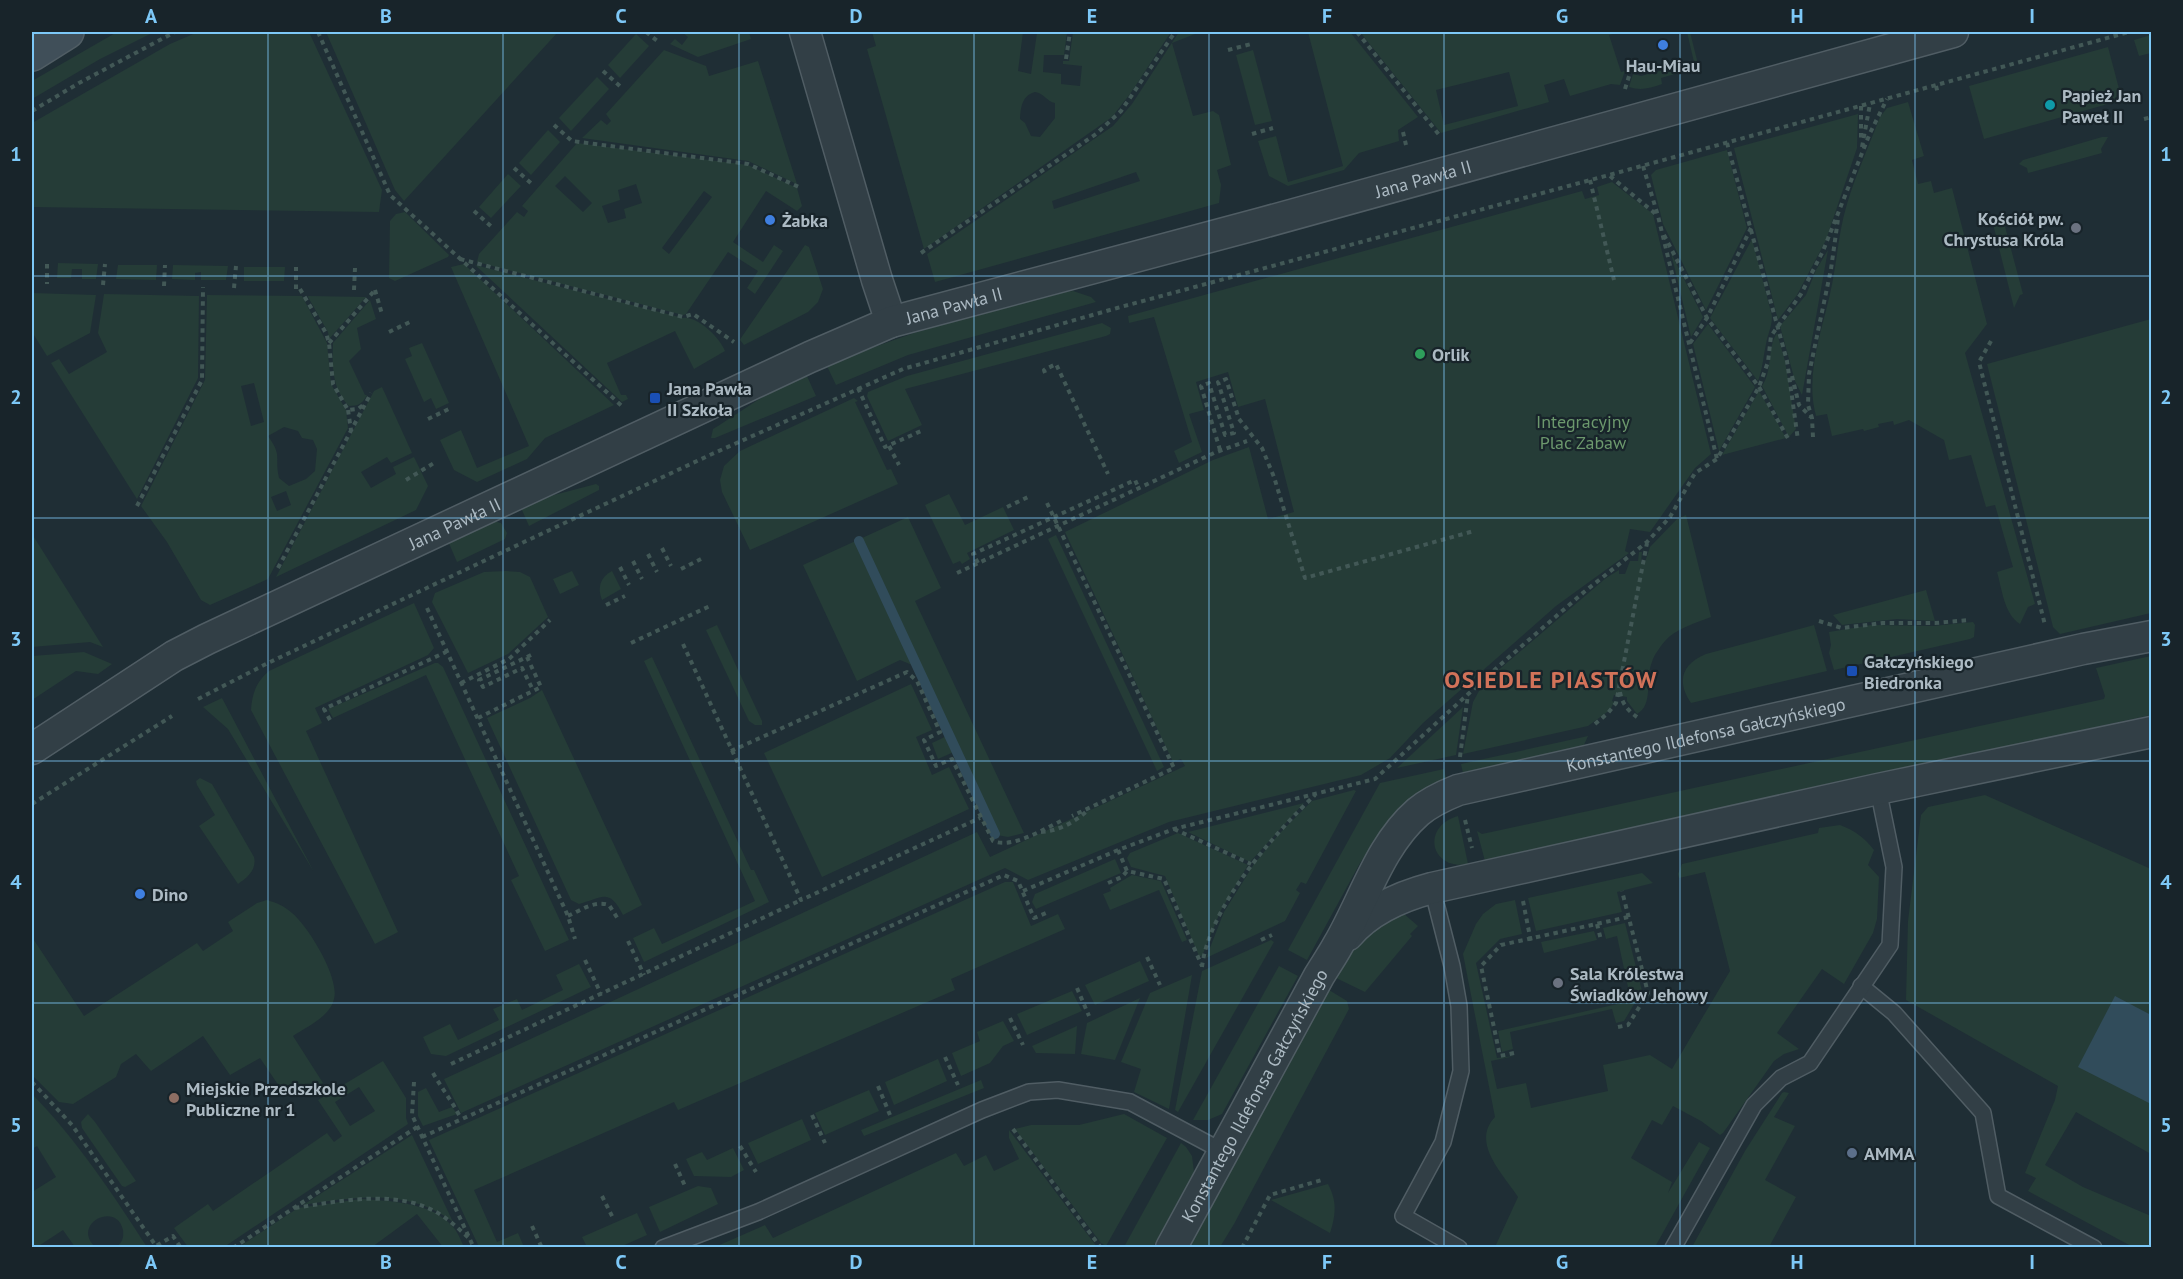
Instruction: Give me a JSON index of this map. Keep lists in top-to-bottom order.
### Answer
{
  "streets": {
    "street": ["Jana Pawła II", "Konstantego Ildefonsa Gałczyńskiego"]
  },
  "districts": ["OSIEDLE PIASTÓW"],
  "parks": ["Integracyjny Plac Zabaw"],
  "places": {
    "other": [
      "Hau-Miau",
      "Papież Jan Paweł II",
      "Żabka",
      "Kościół pw. Chrystusa Króla",
      "Orlik",
      "Dino",
      "Sala Królestwa Świadków Jehowy",
      "Miejskie Przedszkole Publiczne nr 1",
      "AMMA"
    ],
    "transit": ["Jana Pawła II Szkoła", "Gałczyńskiego Biedronka"]
  },
  "grid": {
    "columns": [
      "A",
      "B",
      "C",
      "D",
      "E",
      "F",
      "G",
      "H",
      "I"
    ],
    "rows": [
      "1",
      "2",
      "3",
      "4",
      "5"
    ]
  }
}
